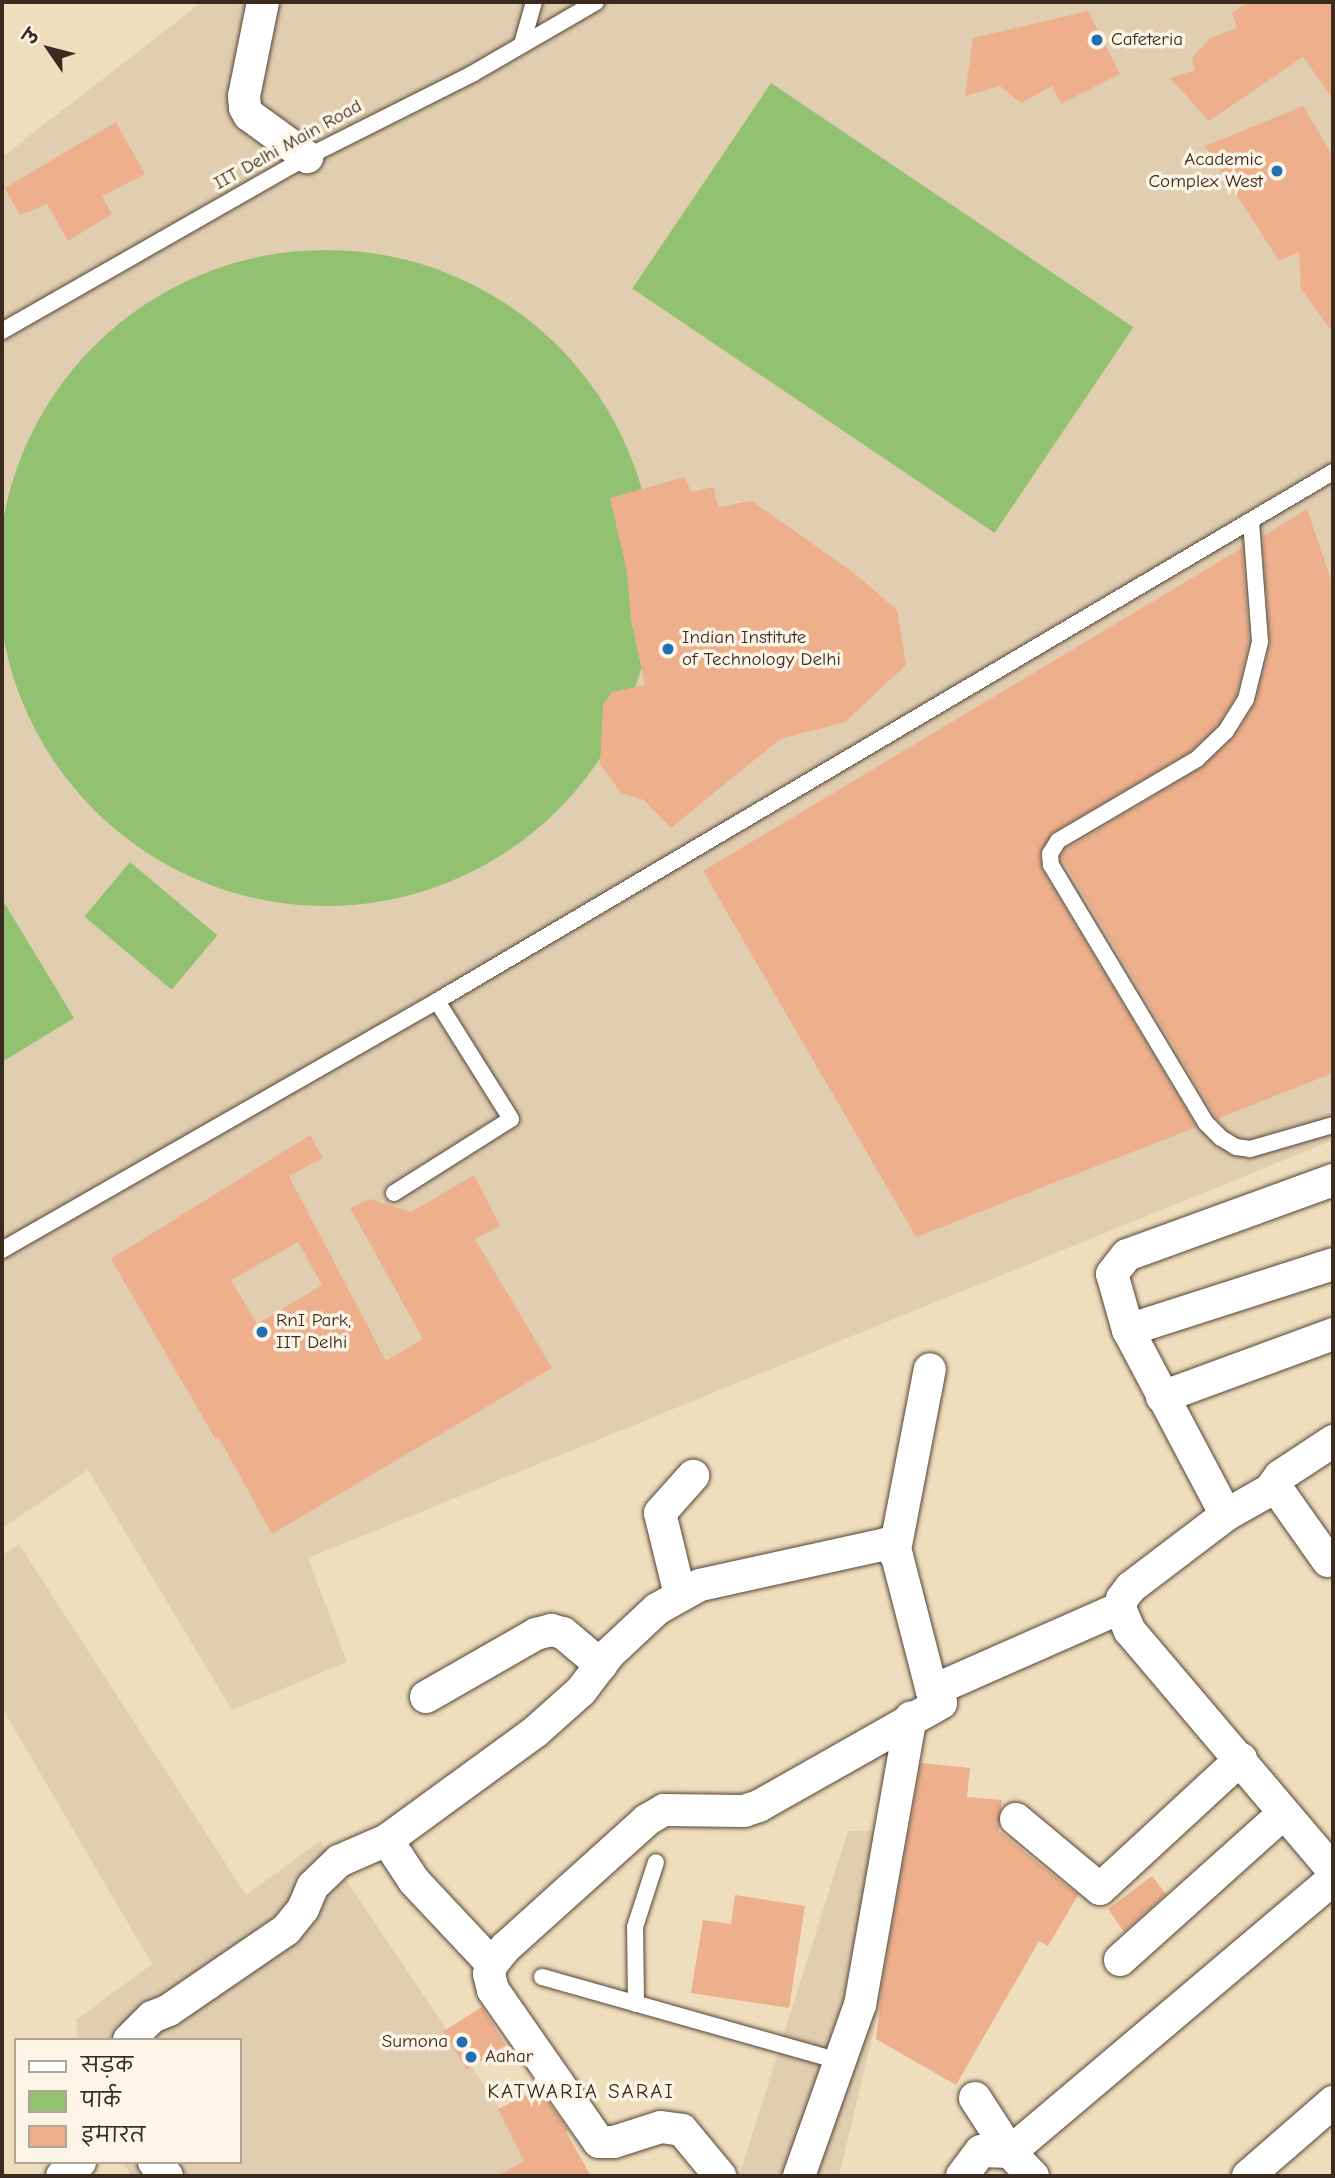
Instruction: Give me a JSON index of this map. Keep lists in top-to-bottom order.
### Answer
{
  "streets": {
    "lane": ["IIT Delhi Main Road"]
  },
  "districts": ["KATWARIA SARAI"],
  "places": [
    "Cafeteria",
    "Academic Complex West",
    "Indian Institute of Technology Delhi",
    "RnI Park, IIT Delhi",
    "Sumona",
    "Aahar"
  ],
  "legend": ["सड़क", "पार्क", "इमारत"],
  "north": "top left"
}
